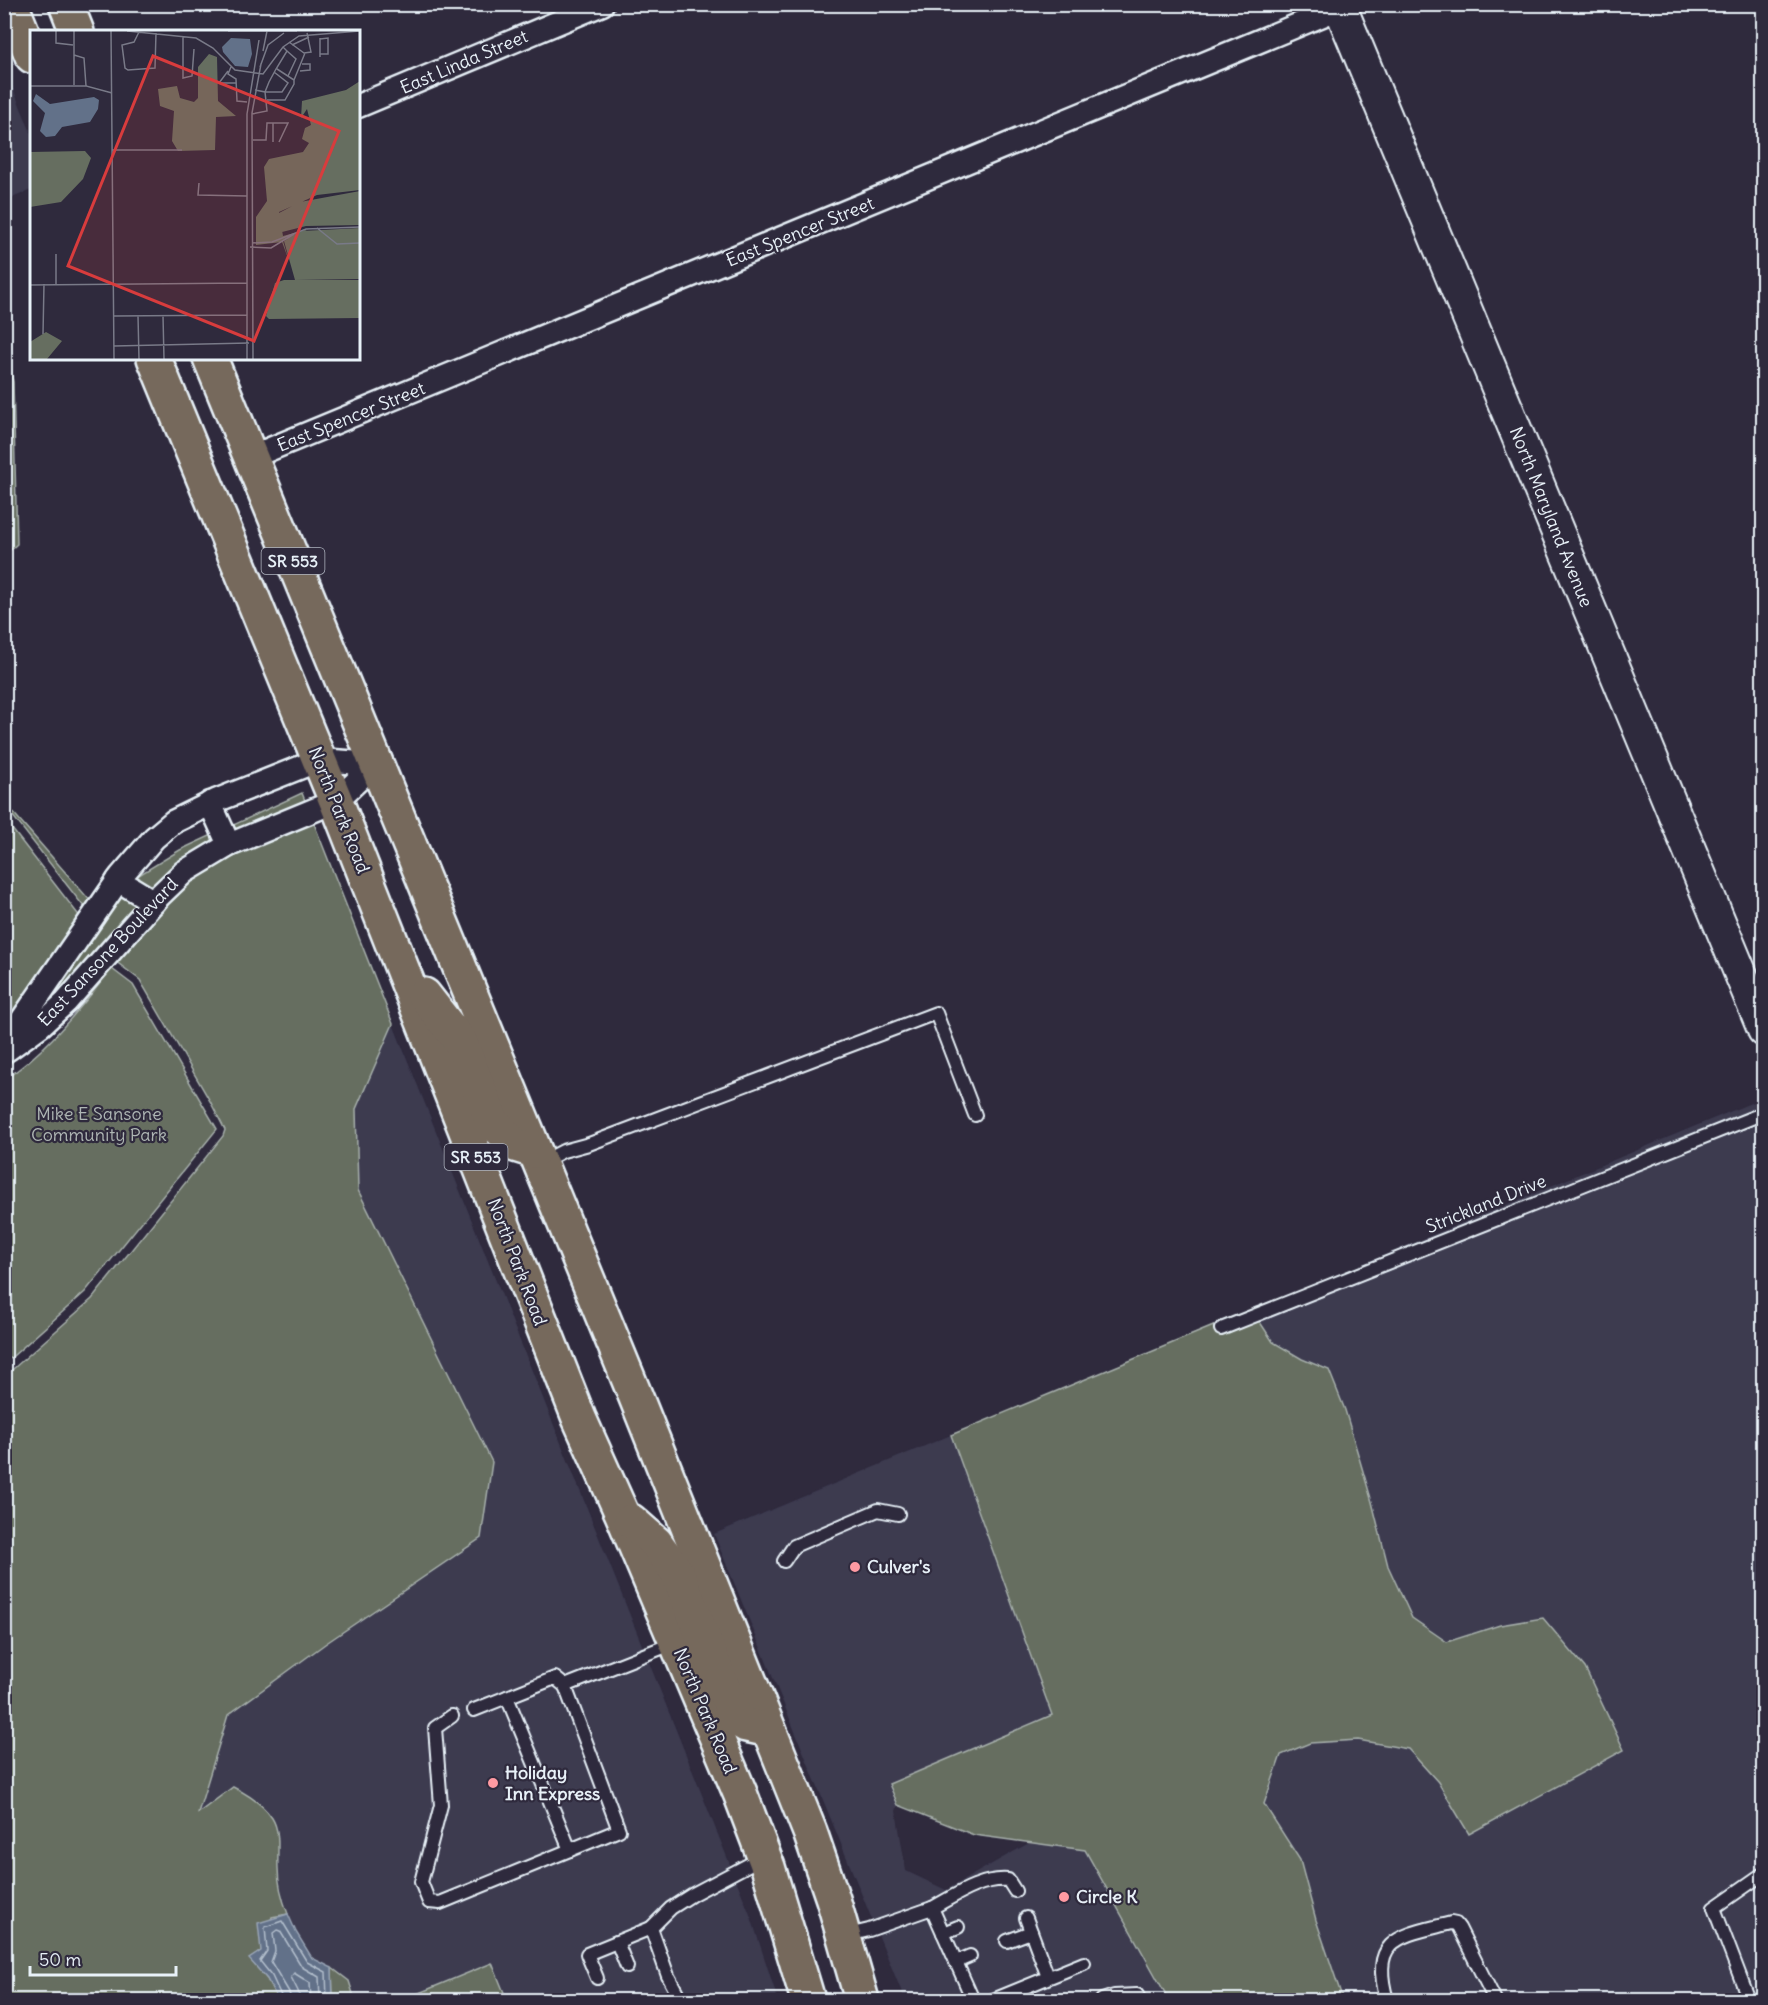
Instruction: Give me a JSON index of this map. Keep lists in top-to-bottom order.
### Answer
{
  "streets": {
    "main road": ["SR 553", "North Park Road"],
    "street": [
      "East Linda Street",
      "East Spencer Street",
      "North Maryland Avenue",
      "East Sansone Boulevard"
    ],
    "lane": ["Strickland Drive"]
  },
  "crossings": [
    ["East Spencer Street", "North Maryland Avenue"],
    ["East Spencer Street", "SR 553"],
    ["SR 553", "East Sansone Boulevard"],
    ["North Park Road", "East Sansone Boulevard"]
  ],
  "parks": ["Mike E Sansone Community Park"],
  "places": ["Culver's", "Holiday Inn Express", "Circle K"],
  "scale_bar": "50 m"
}
